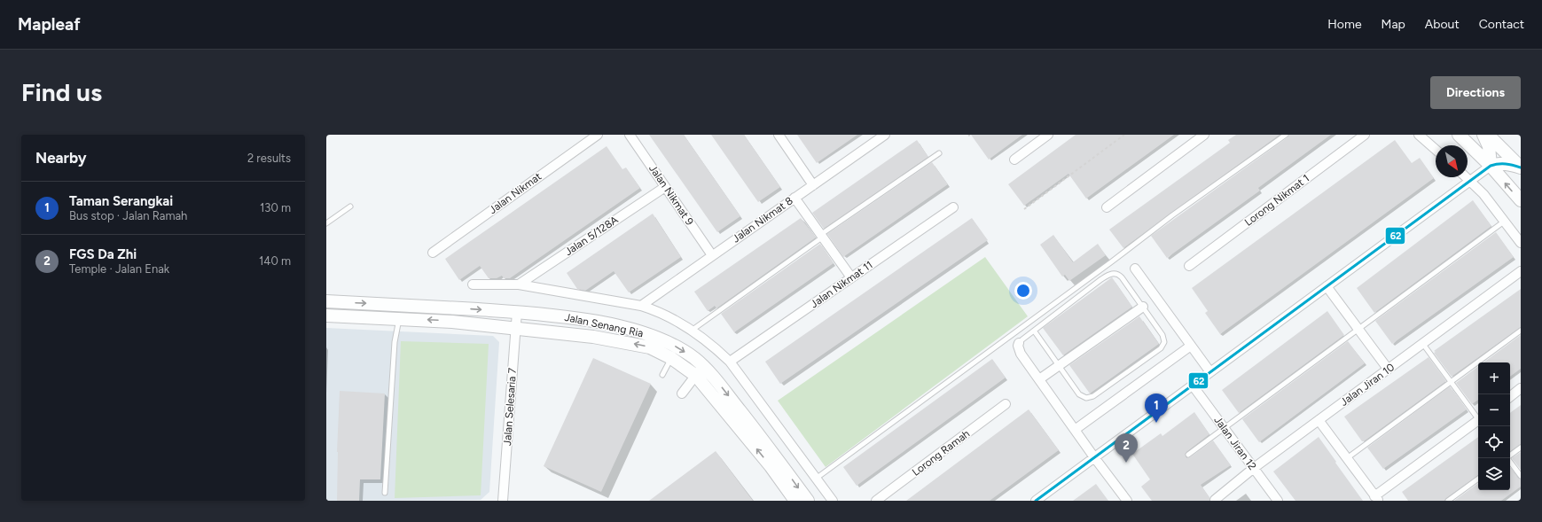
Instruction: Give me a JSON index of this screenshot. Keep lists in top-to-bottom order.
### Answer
{
  "streets": {
    "street": [
      "Jalan Nikmat",
      "Jalan Nikmat 9",
      "Lorong Nikmat 1",
      "Jalan Nikmat 8",
      "Jalan 5/128A",
      "Jalan Nikmat 11",
      "Jalan Senang Ria",
      "Jalan Jiran 10",
      "Jalan Selesaria 7",
      "Jalan Jiran 12",
      "Lorong Ramah"
    ]
  },
  "crossings": [
    ["Jalan Nikmat 9", "Jalan Nikmat 8"],
    ["Jalan Nikmat 9", "Jalan 5/128A"],
    ["Jalan Senang Ria", "Jalan Selesaria 7"],
    ["Jalan Jiran 10", "Jalan Jiran 12"]
  ],
  "lines": ["transit line 62"],
  "north": "bottom right",
  "page": {
    "header": "Mapleaf",
    "nav": [
      "Home",
      "Map",
      "About",
      "Contact"
    ],
    "buttons": "Directions",
    "title": "Find us",
    "heading": ["Nearby", "2 results"],
    "list": [
      {
        "mark": "1",
        "name": "Taman Serangkai",
        "note": "Bus stop · Jalan Ramah",
        "value": "130 m"
      },
      {
        "mark": "2",
        "name": "FGS Da Zhi",
        "note": "Temple · Jalan Enak",
        "value": "140 m"
      }
    ],
    "map_buttons": ["+", "−"],
    "pins": ["1", "2"]
  }
}
